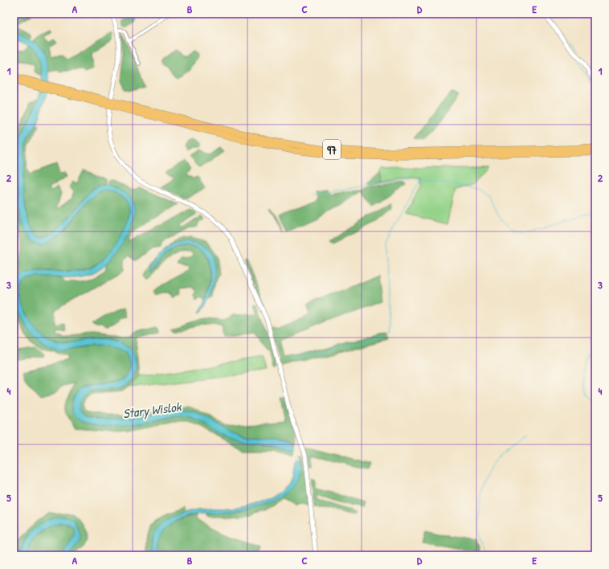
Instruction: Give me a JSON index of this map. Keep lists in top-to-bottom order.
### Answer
{
  "streets": {
    "main road": ["97"]
  },
  "water": ["Stary Wislok"],
  "grid": {
    "columns": [
      "A",
      "B",
      "C",
      "D",
      "E"
    ],
    "rows": [
      "1",
      "2",
      "3",
      "4",
      "5"
    ]
  }
}
